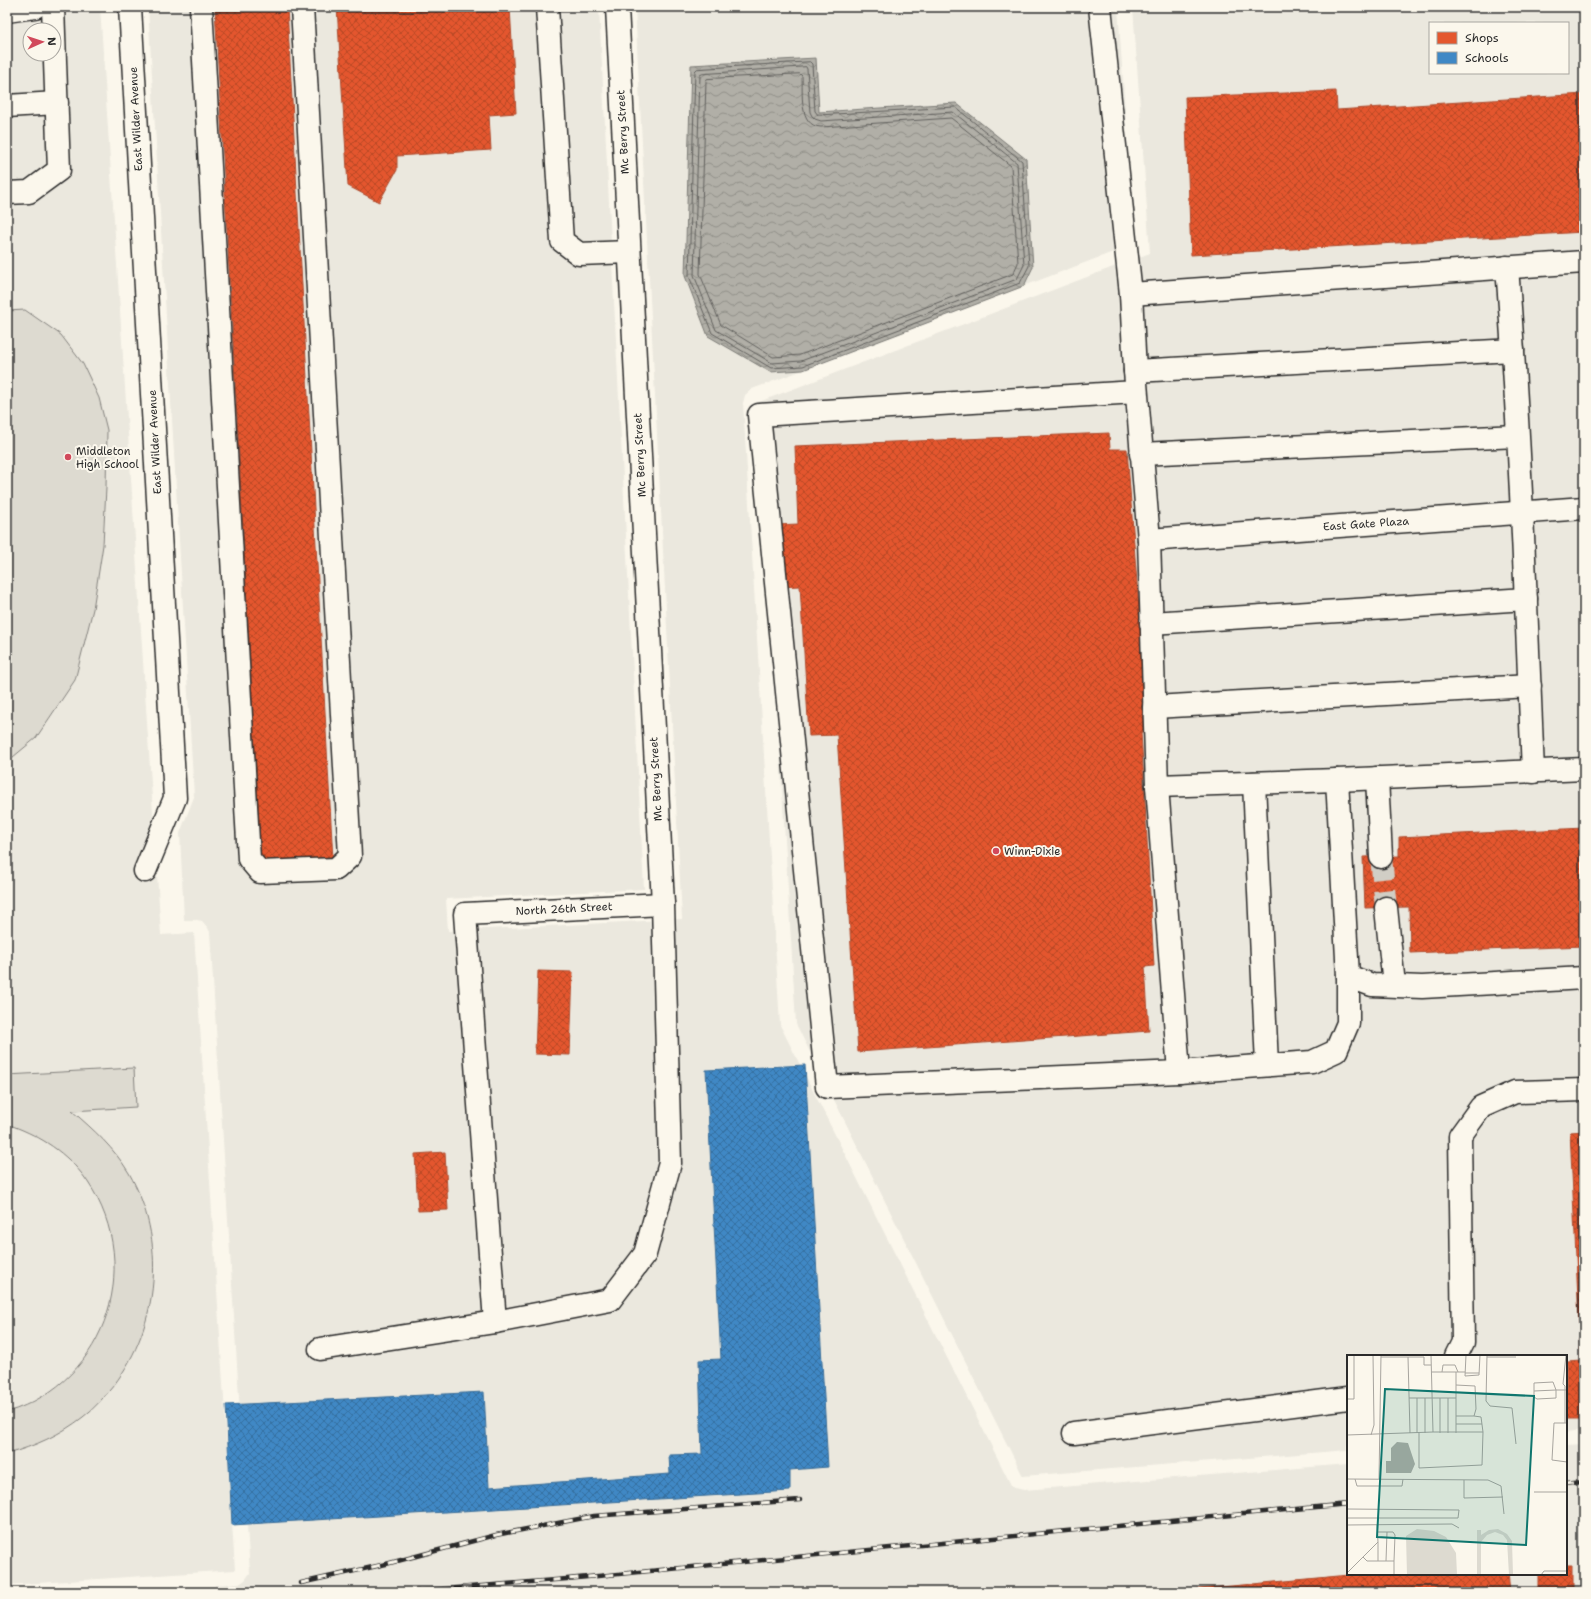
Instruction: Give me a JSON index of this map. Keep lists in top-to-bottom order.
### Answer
{
  "streets": {
    "street": [
      "East Wilder Avenue",
      "Mc Berry Street",
      "East Gate Plaza",
      "North 26th Street"
    ]
  },
  "crossings": [
    ["Mc Berry Street", "North 26th Street"]
  ],
  "places": ["Middleton High School", "Winn-Dixie"],
  "legend": ["Shops", "Schools"],
  "north": "right"
}
